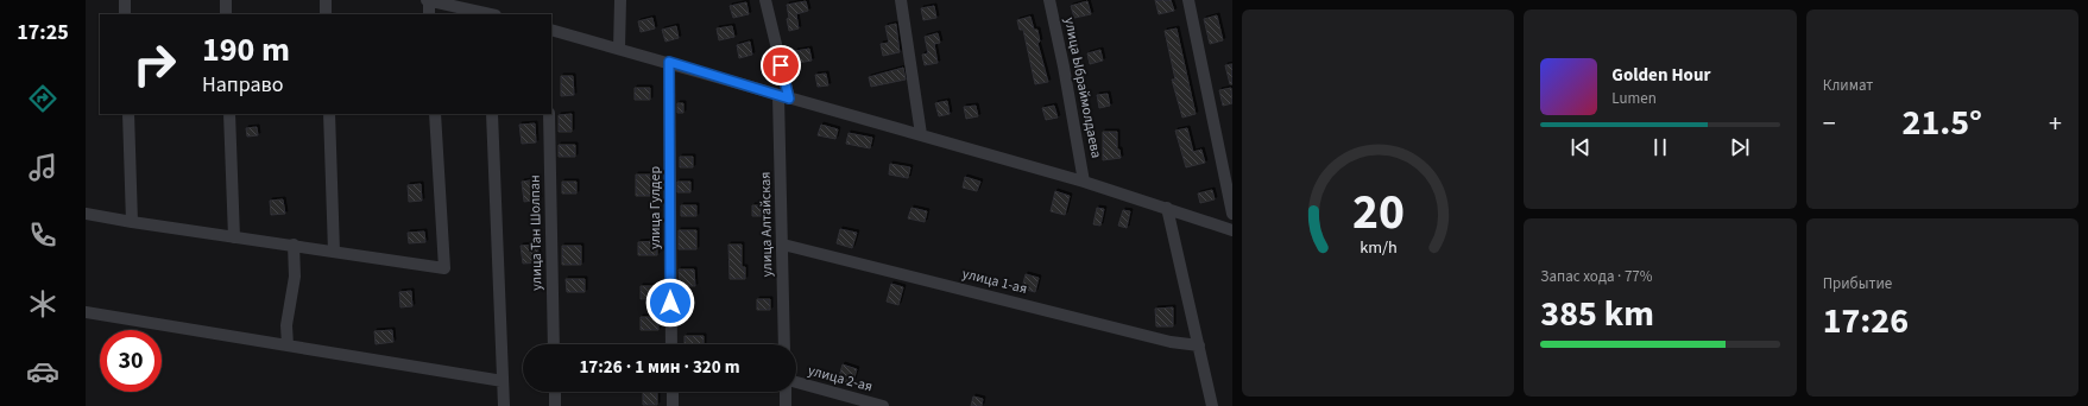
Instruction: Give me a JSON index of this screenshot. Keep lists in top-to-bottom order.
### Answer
{
  "streets": {
    "street": [
      "улица Ыбраймолдаева",
      "улица Гулдер",
      "улица Алтайская",
      "улица Тан Шолпан",
      "улица 1-ая",
      "улица 2-ая"
    ]
  },
  "crossings": [
    ["улица Алтайская", "улица 1-ая"]
  ],
  "page": {
    "tabs": "17:25",
    "tile": [
      "Климат",
      ["Запас хода · 77%", "385 km"],
      ["Прибытие", "17:26"]
    ],
    "turn": ["190 m", "Направо"],
    "song": ["Golden Hour", "Lumen"],
    "heat": ["−", "21.5°", "+"],
    "limit": "30",
    "trip": "17:26 · 1 мин · 320 m",
    "gauge": ["20", "km/h"]
  }
}
